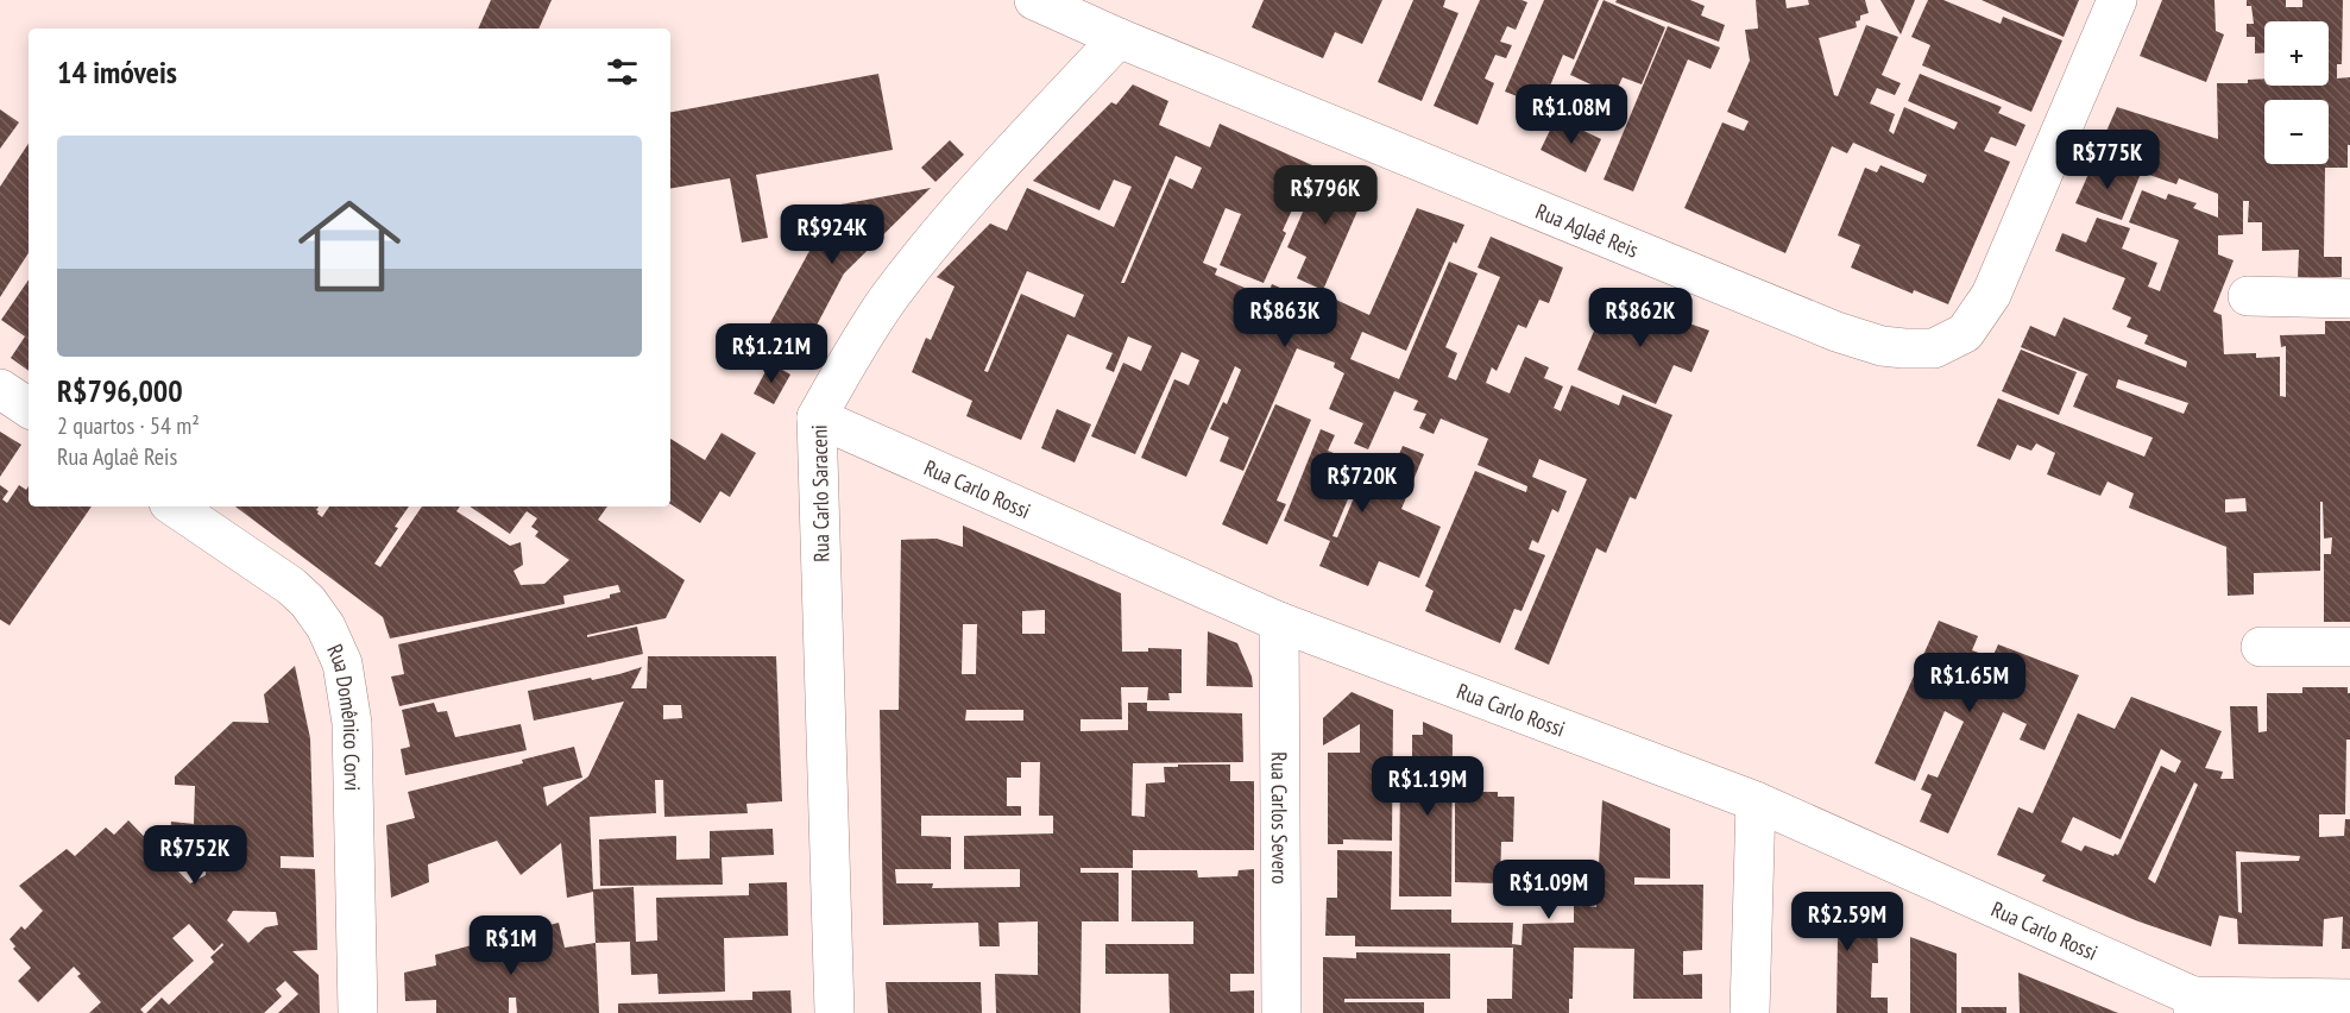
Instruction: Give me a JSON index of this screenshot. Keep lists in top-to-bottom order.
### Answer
{
  "streets": {
    "street": [
      "Rua Aglaê Reis",
      "Rua Carlo Rossi",
      "Rua Carlo Saraceni",
      "Rua Domênico Corvi",
      "Rua Carlos Severo"
    ]
  },
  "crossings": [
    ["Rua Aglaê Reis", "Rua Carlo Saraceni"],
    ["Rua Carlo Rossi", "Rua Carlo Saraceni"],
    ["Rua Carlo Rossi", "Rua Carlos Severo"]
  ],
  "page": {
    "map_buttons": ["+", "−"],
    "heading": "14 imóveis",
    "price": [
      "R$1.08M",
      "R$775K",
      "R$796K",
      "R$924K",
      "R$863K",
      "R$862K",
      "R$1.21M",
      "R$720K",
      "R$1.65M",
      "R$1.19M",
      "R$752K",
      "R$1.09M",
      "R$2.59M",
      "R$1M"
    ],
    "list": [
      {
        "name": "R$796,000",
        "note": "2 quartos · 54 m² · Rua Aglaê Reis"
      }
    ]
  }
}
